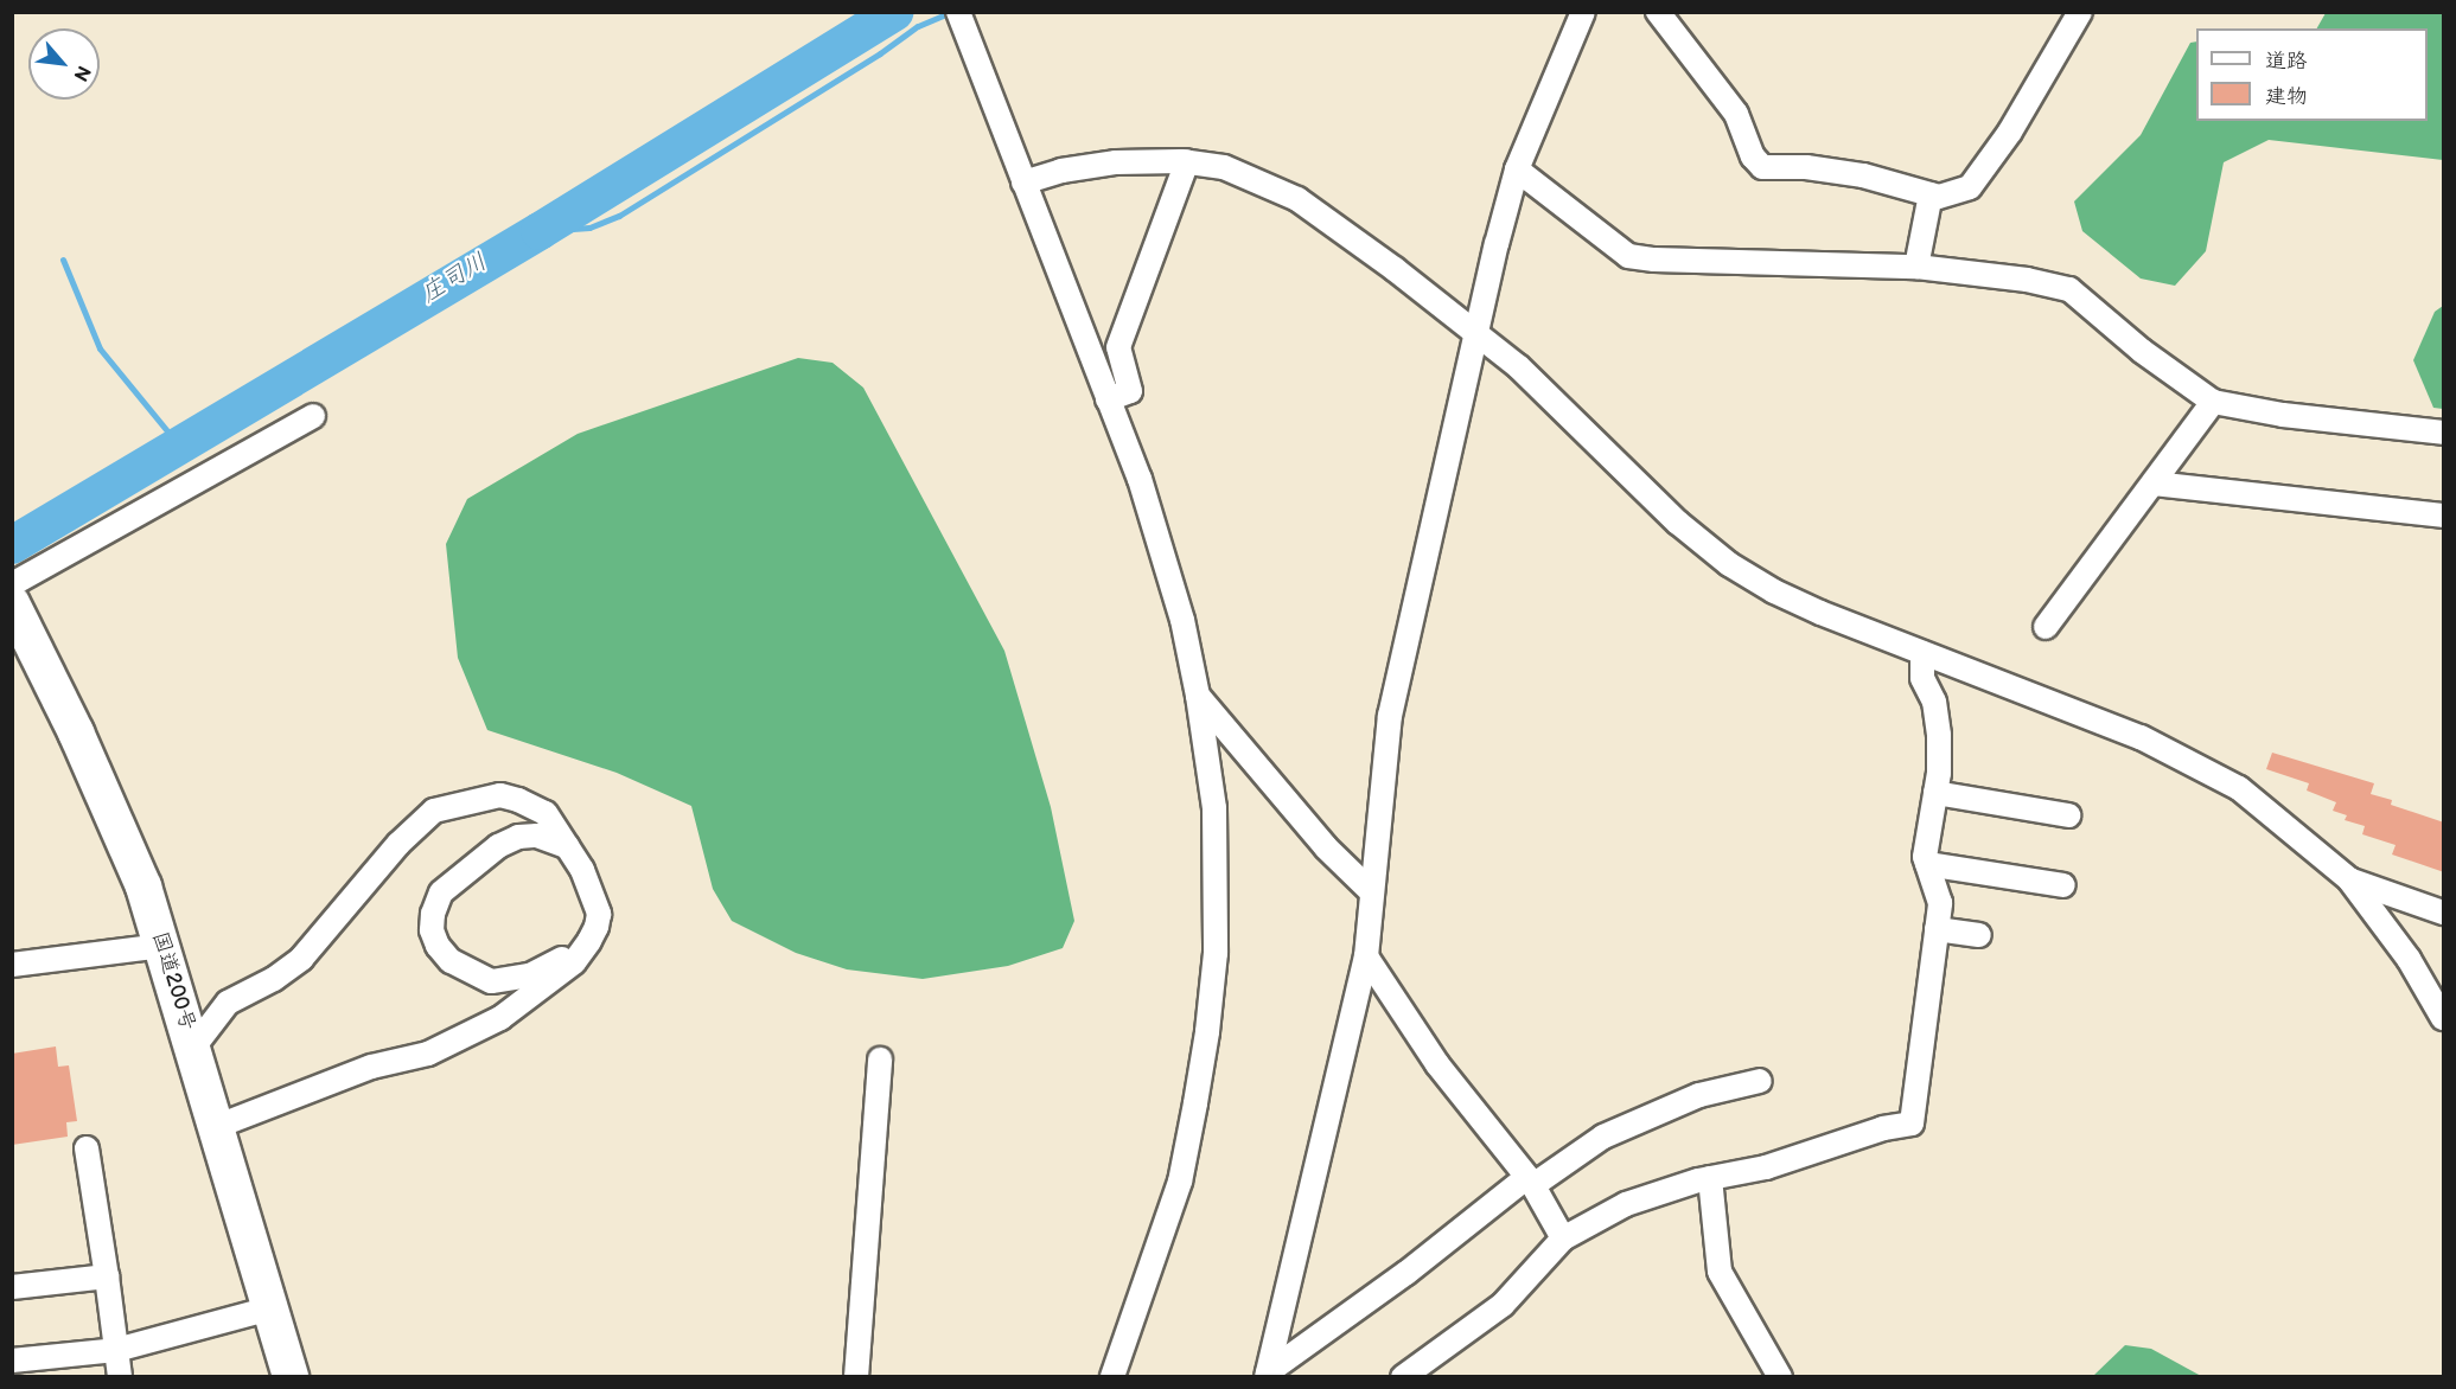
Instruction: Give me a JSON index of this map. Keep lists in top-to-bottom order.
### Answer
{
  "streets": {
    "highway": ["国道200号"]
  },
  "water": ["庄司川"],
  "legend": ["道路", "建物"],
  "north": "bottom right"
}
